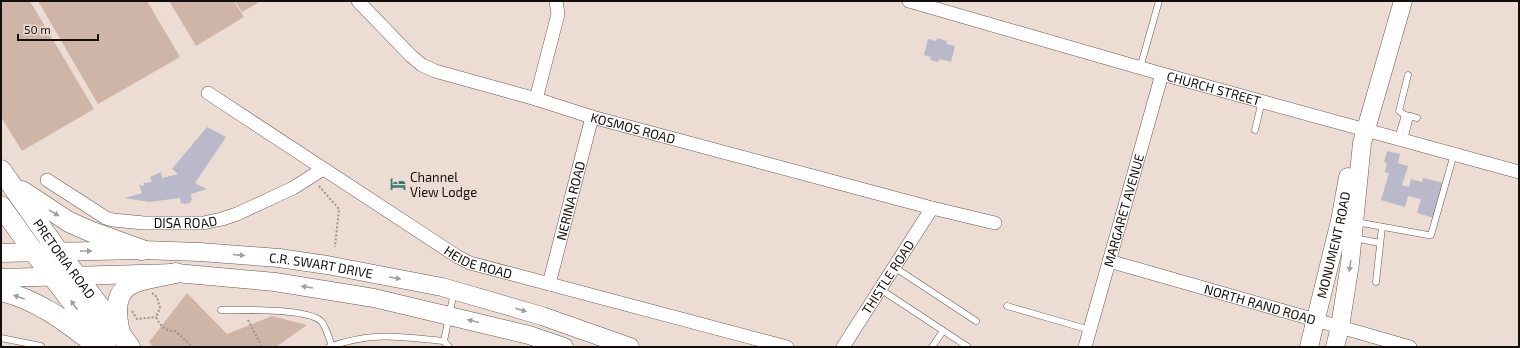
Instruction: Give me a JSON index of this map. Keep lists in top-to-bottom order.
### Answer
{
  "streets": {
    "main road": ["MONUMENT ROAD", "PRETORIA ROAD", "C.R. SWART DRIVE"],
    "street": [
      "CHURCH STREET",
      "KOSMOS ROAD",
      "NERINA ROAD",
      "MARGARET AVENUE",
      "DISA ROAD",
      "HEIDE ROAD",
      "THISTLE ROAD",
      "NORTH RAND ROAD"
    ]
  },
  "crossings": [
    ["CHURCH STREET", "MARGARET AVENUE"],
    ["CHURCH STREET", "MONUMENT ROAD"],
    ["KOSMOS ROAD", "NERINA ROAD"],
    ["KOSMOS ROAD", "THISTLE ROAD"],
    ["NERINA ROAD", "HEIDE ROAD"],
    ["MARGARET AVENUE", "NORTH RAND ROAD"],
    ["DISA ROAD", "HEIDE ROAD"],
    ["MONUMENT ROAD", "NORTH RAND ROAD"],
    ["PRETORIA ROAD", "C.R. SWART DRIVE"]
  ],
  "places": {
    "hotel": ["Channel View Lodge"]
  },
  "scale_bar": "50 m"
}
